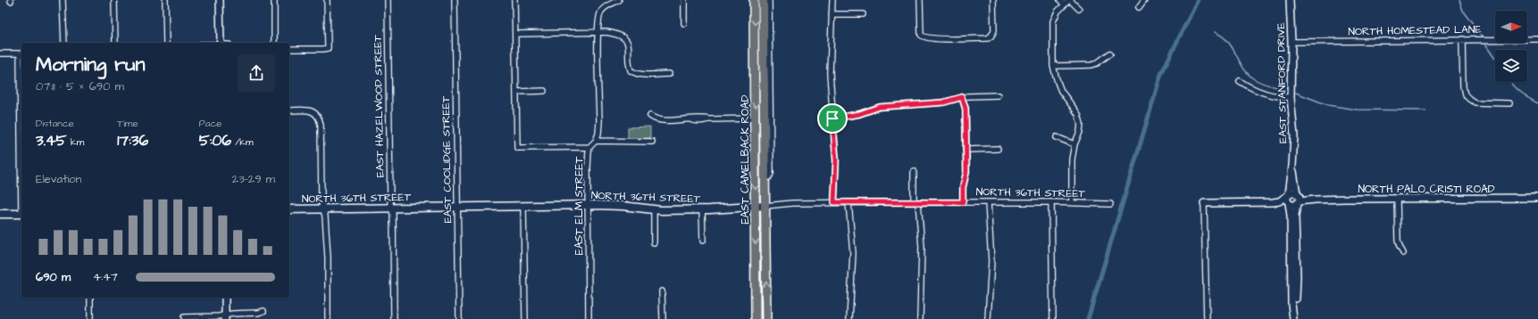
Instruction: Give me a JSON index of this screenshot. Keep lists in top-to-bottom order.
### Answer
{
  "streets": {
    "main road": ["EAST CAMELBACK ROAD", "NORTH 36TH STREET"],
    "street": [
      "NORTH HOMESTEAD LANE",
      "EAST STANFORD DRIVE",
      "EAST HAZELWOOD STREET",
      "EAST COOLIDGE STREET",
      "NORTH PALO CRISTI ROAD",
      "EAST ELM STREET"
    ]
  },
  "crossings": [
    ["NORTH HOMESTEAD LANE", "EAST STANFORD DRIVE"],
    ["EAST STANFORD DRIVE", "NORTH PALO CRISTI ROAD"],
    ["EAST HAZELWOOD STREET", "NORTH 36TH STREET"],
    ["EAST COOLIDGE STREET", "NORTH 36TH STREET"],
    ["EAST CAMELBACK ROAD", "NORTH 36TH STREET"],
    ["NORTH 36TH STREET", "EAST ELM STREET"]
  ],
  "north": "right",
  "page": {
    "heading": ["Morning run", "07:11 · 5 × 690 m"],
    "stats": [
      ["Distance", "3.45 km"],
      ["Time", "17:36"],
      ["Pace", "5:06 /km"]
    ],
    "chart": ["Elevation", "23–29 m"],
    "list": [
      {
        "name": "690 m",
        "note": "4:47"
      }
    ]
  }
}
